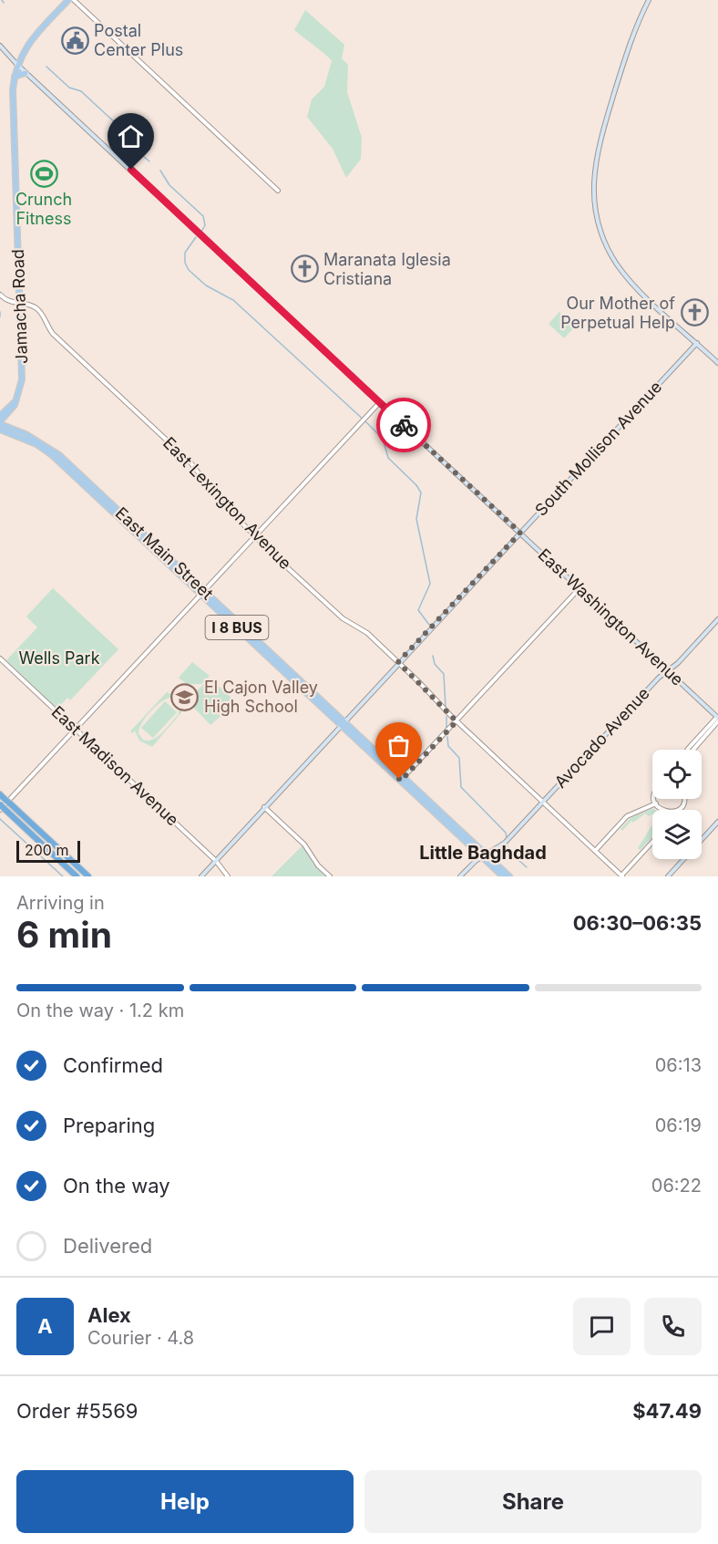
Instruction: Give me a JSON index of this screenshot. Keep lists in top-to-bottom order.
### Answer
{
  "streets": {
    "main road": [
      "Jamacha Road",
      "South Mollison Avenue",
      "East Main Street",
      "East Washington Avenue",
      "I 8 BUS",
      "Avocado Avenue"
    ],
    "street": ["East Lexington Avenue", "East Madison Avenue"]
  },
  "crossings": [
    ["Jamacha Road", "East Lexington Avenue"],
    ["Jamacha Road", "East Main Street"],
    ["Jamacha Road", "East Washington Avenue"],
    ["South Mollison Avenue", "East Lexington Avenue"],
    ["South Mollison Avenue", "East Main Street"],
    ["South Mollison Avenue", "East Washington Avenue"],
    ["South Mollison Avenue", "East Madison Avenue"],
    ["East Lexington Avenue", "Avocado Avenue"],
    ["East Main Street", "Avocado Avenue"],
    ["East Washington Avenue", "Avocado Avenue"]
  ],
  "districts": ["Little Baghdad"],
  "parks": ["Wells Park"],
  "places": {
    "public building": ["Postal Center Plus"],
    "sports": ["Crunch Fitness"],
    "church": ["Maranata Iglesia Cristiana", "Our Mother of Perpetual Help"],
    "school or university": ["El Cajon Valley High School"]
  },
  "scale_bar": "200 m",
  "page": {
    "scale": "200 m",
    "heading": ["6 min", "Arriving in", "06:30–06:35"],
    "panel": [
      "Alex",
      "Courier · 4.8",
      "Order #5569",
      "$47.49"
    ],
    "bar": "On the way · 1.2 km",
    "list": [
      ["Confirmed", "06:13"],
      ["Preparing", "06:19"],
      ["On the way", "06:22"],
      "Delivered"
    ],
    "round": "A",
    "buttons": ["Help", "Share"]
  }
}
